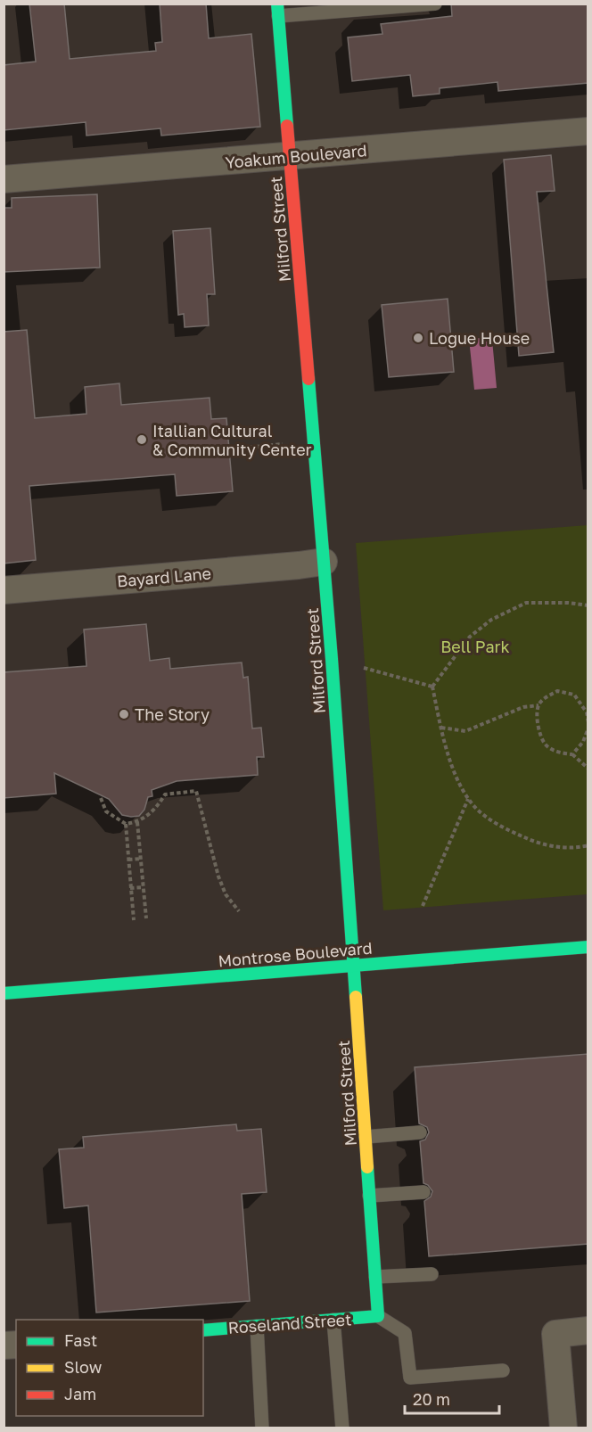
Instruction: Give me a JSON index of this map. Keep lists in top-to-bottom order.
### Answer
{
  "streets": {
    "street": [
      "Yoakum Boulevard",
      "Milford Street",
      "Bayard Lane",
      "Montrose Boulevard",
      "Roseland Street"
    ]
  },
  "crossings": [
    ["Yoakum Boulevard", "Milford Street"],
    ["Milford Street", "Bayard Lane"],
    ["Milford Street", "Montrose Boulevard"],
    ["Milford Street", "Roseland Street"]
  ],
  "parks": ["Bell Park"],
  "places": ["Logue House", "Itallian Cultural & Community Center", "The Story"],
  "legend": ["Fast", "Slow", "Jam"],
  "scale_bar": "20 m"
}
